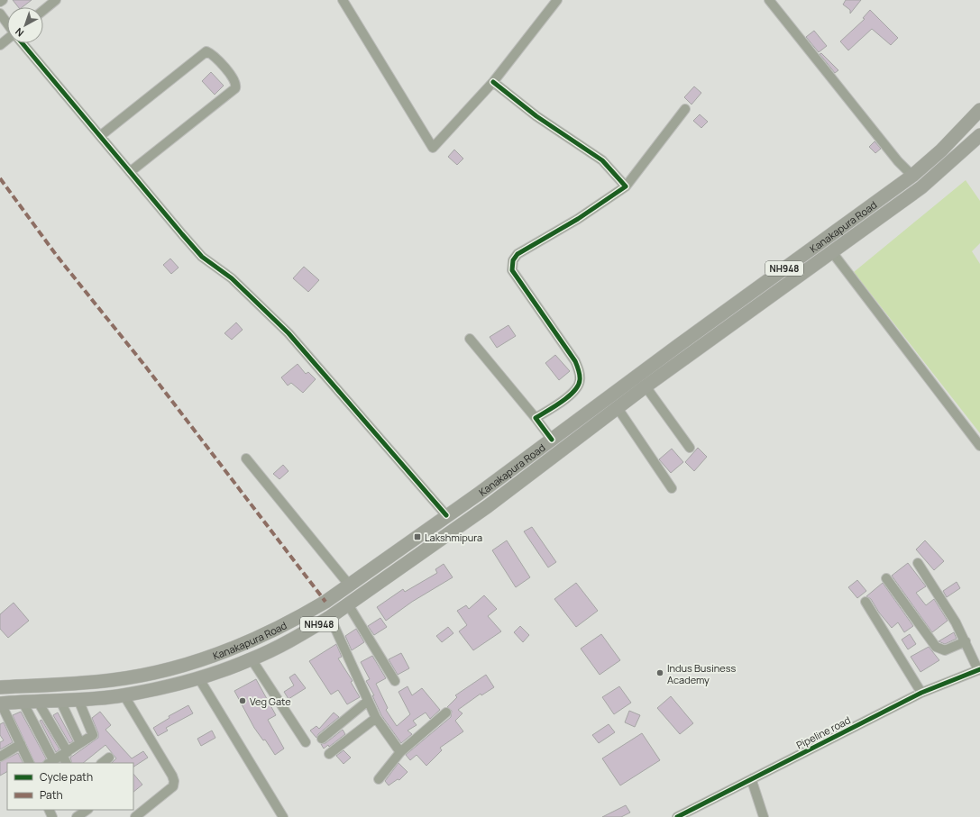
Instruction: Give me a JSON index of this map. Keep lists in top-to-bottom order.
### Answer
{
  "streets": {
    "highway": ["Kanakapura Road", "NH948"],
    "street": ["Pipeline road"]
  },
  "places": {
    "transit": ["Lakshmipura"],
    "other": ["Indus Business Academy", "Veg Gate"]
  },
  "legend": ["Cycle path", "Path"],
  "north": "bottom left"
}
